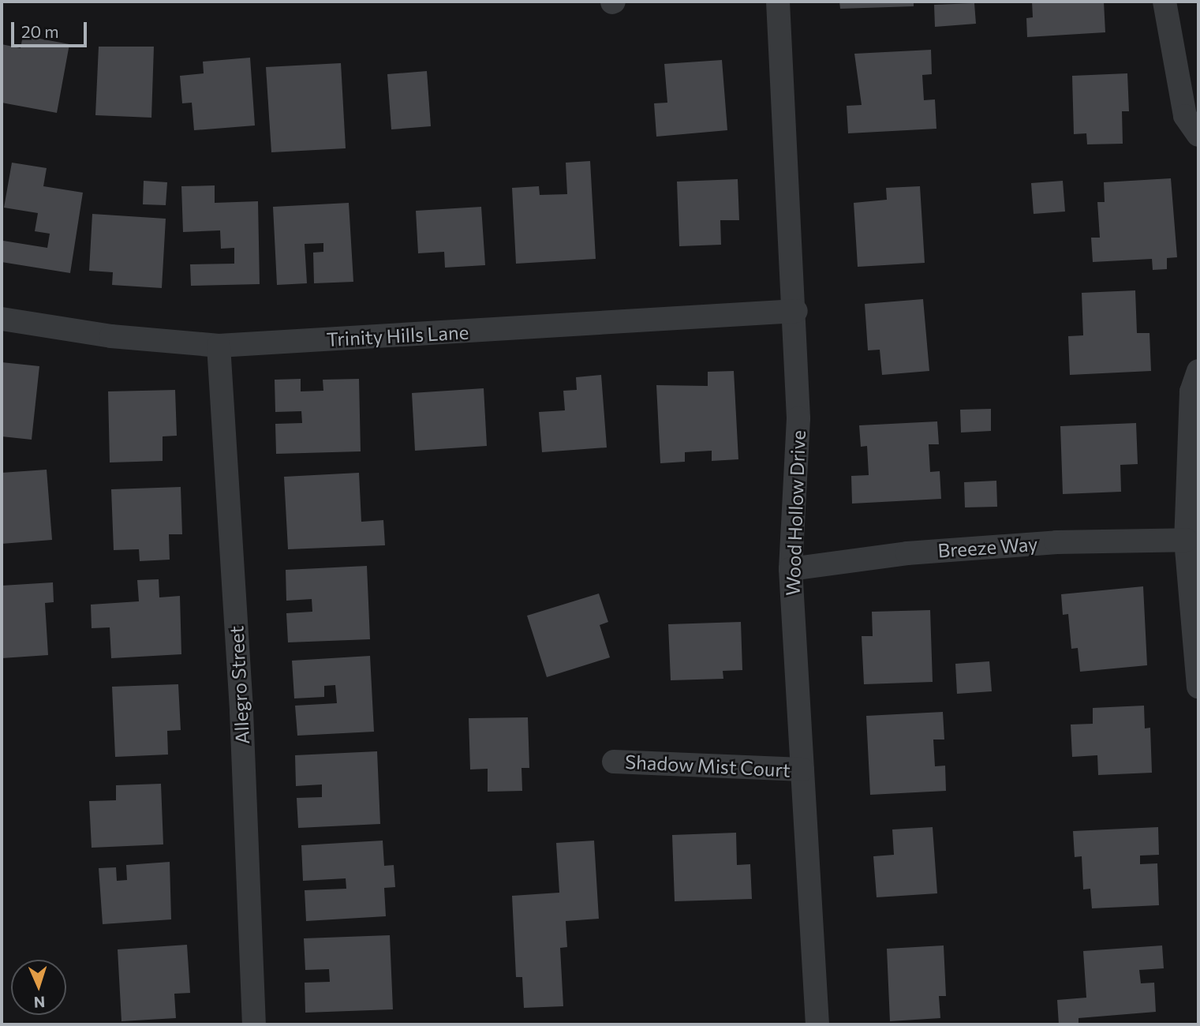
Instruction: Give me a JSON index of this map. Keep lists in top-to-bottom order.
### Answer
{
  "streets": {
    "street": [
      "Trinity Hills Lane",
      "Wood Hollow Drive",
      "Breeze Way",
      "Allegro Street",
      "Shadow Mist Court"
    ]
  },
  "crossings": [
    ["Trinity Hills Lane", "Wood Hollow Drive"],
    ["Trinity Hills Lane", "Allegro Street"],
    ["Wood Hollow Drive", "Breeze Way"],
    ["Wood Hollow Drive", "Shadow Mist Court"]
  ],
  "scale_bar": "20 m",
  "north": "bottom"
}
